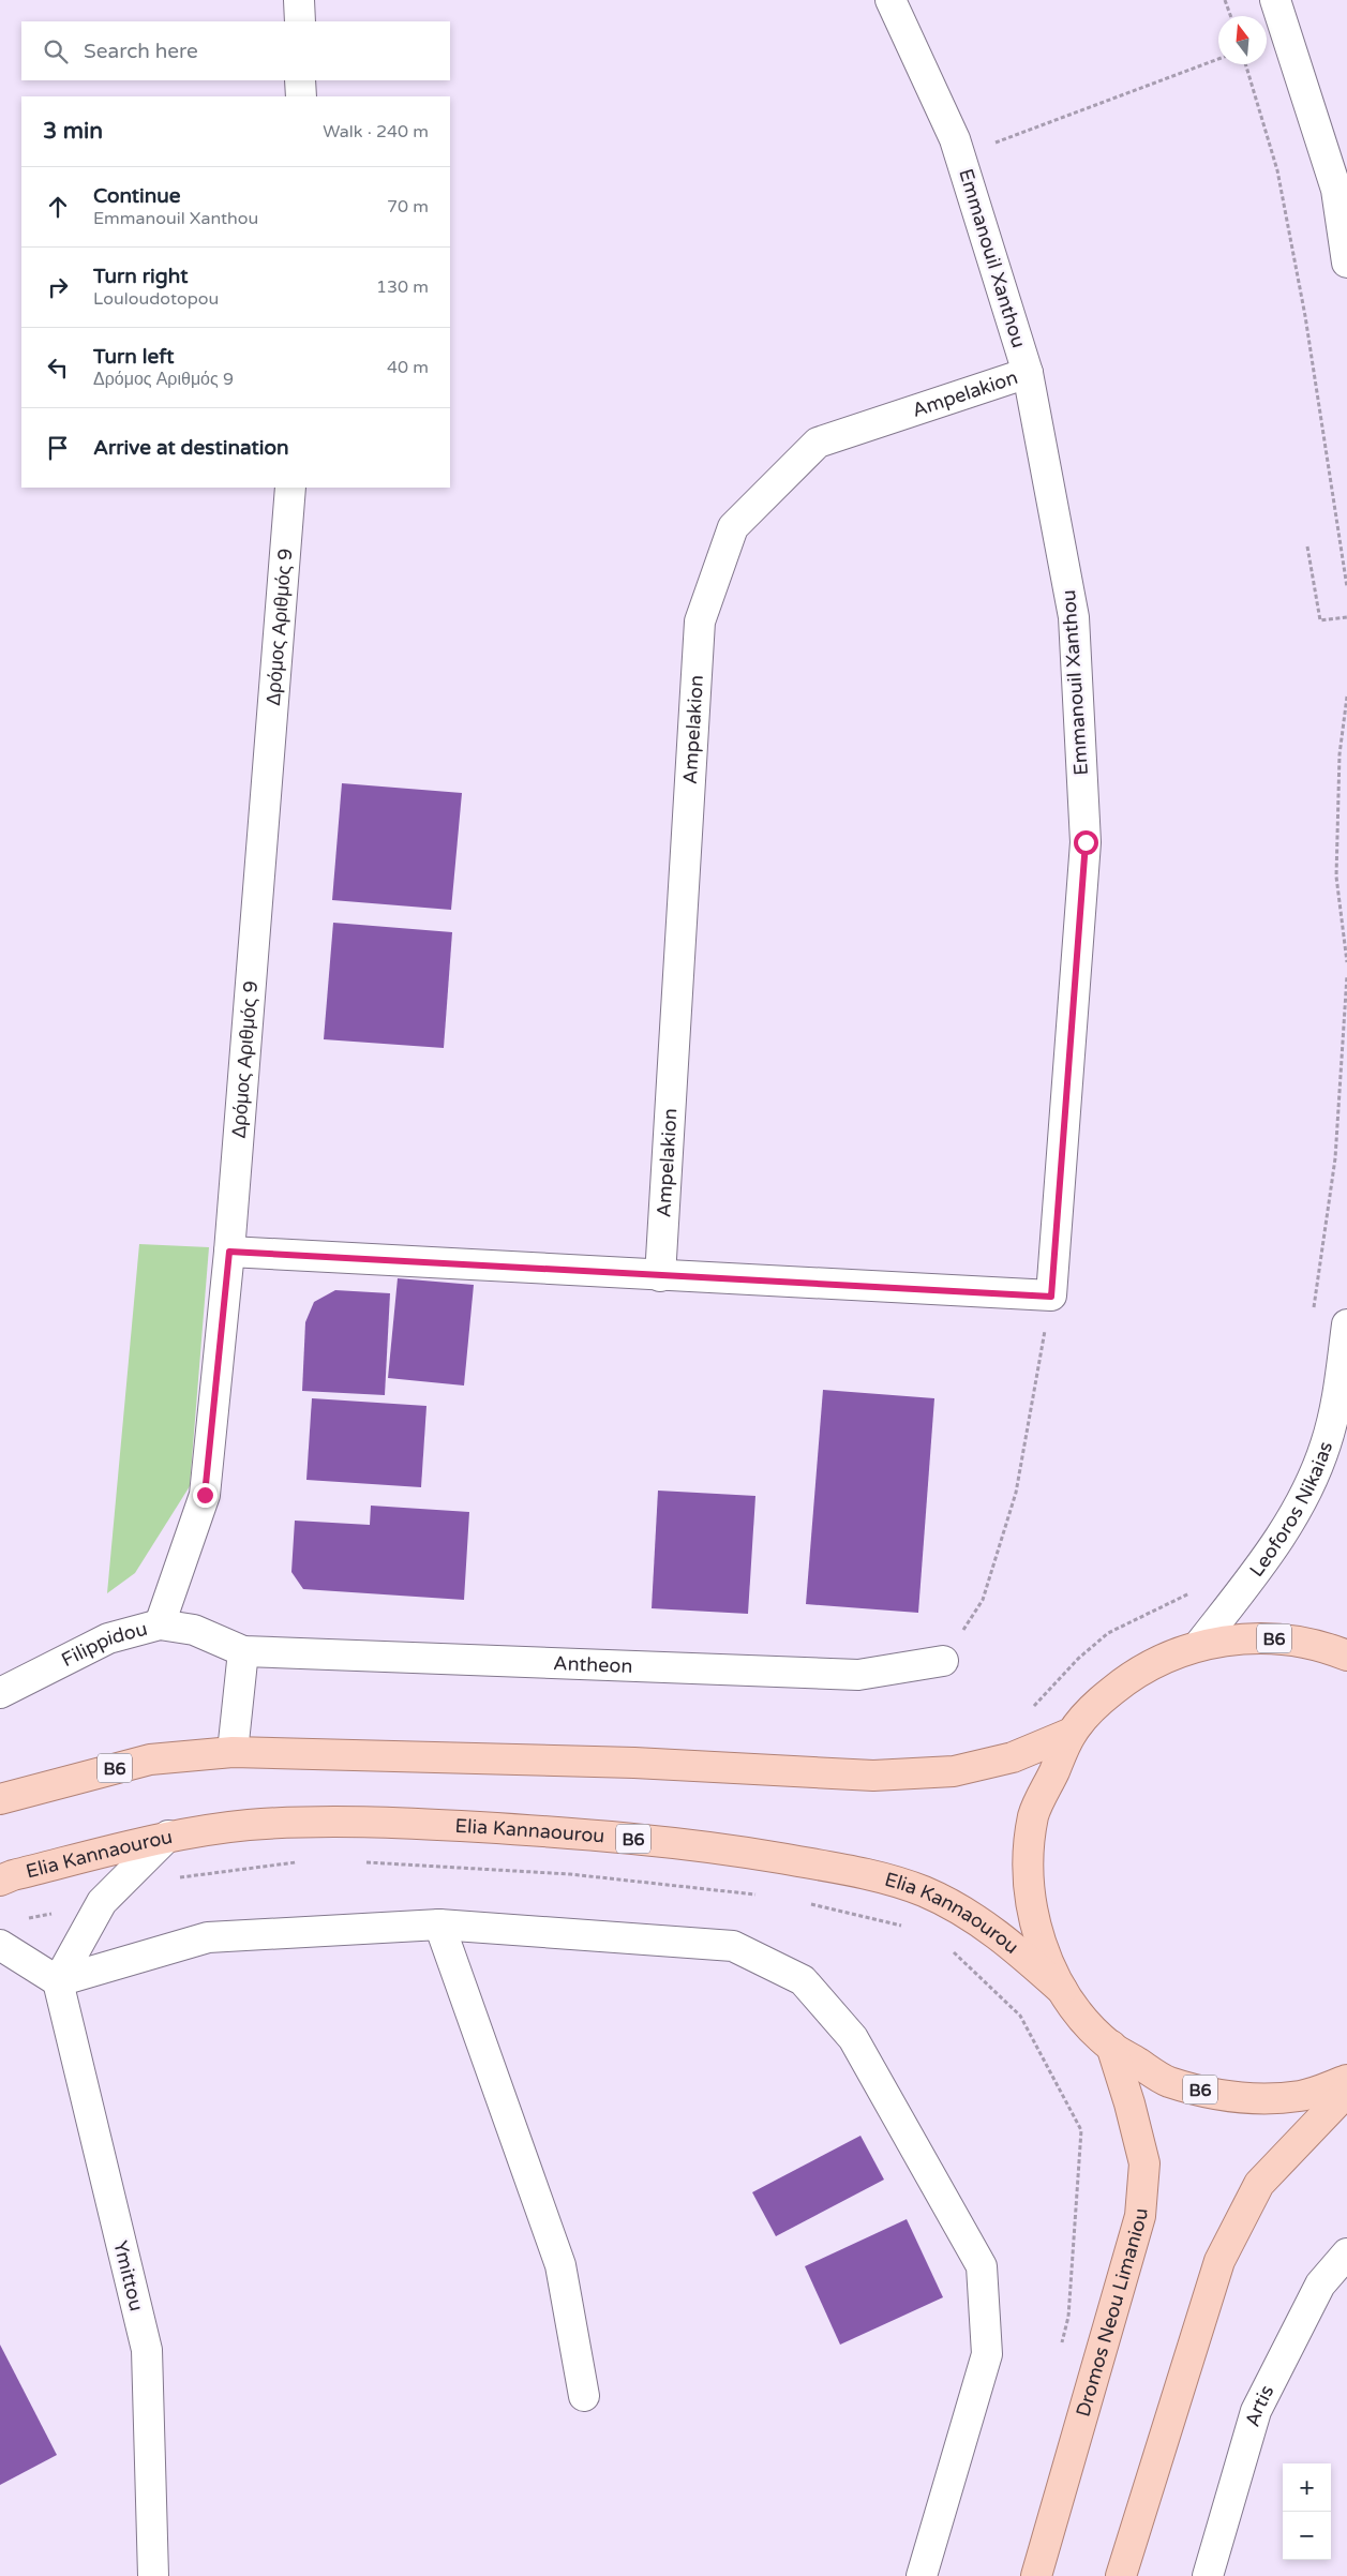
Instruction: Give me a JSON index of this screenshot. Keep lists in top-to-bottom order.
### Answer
{
  "streets": {
    "main road": ["B6", "Elia Kannaourou", "Dromos Neou Limaniou"],
    "street": [
      "Emmanouil Xanthou",
      "Ampelakion",
      "Δρόμος Αριθμός 9",
      "Leoforos Nikaias",
      "Filippidou",
      "Antheon",
      "Ymittou",
      "Artis"
    ]
  },
  "crossings": [
    ["Emmanouil Xanthou", "Ampelakion"],
    ["Δρόμος Αριθμός 9", "Filippidou"],
    ["Leoforos Nikaias", "B6"],
    ["B6", "Elia Kannaourou"],
    ["B6", "Dromos Neou Limaniou"],
    ["Filippidou", "Antheon"]
  ],
  "north": "top",
  "page": {
    "search": "Search here",
    "heading": ["3 min", "Walk · 240 m"],
    "list": [
      ["Continue", "Emmanouil Xanthou", "70 m"],
      ["Turn right", "Louloudotopou", "130 m"],
      ["Turn left", "Δρόμος Αριθμός 9", "40 m"],
      "Arrive at destination"
    ],
    "map_buttons": ["+", "−"]
  }
}
